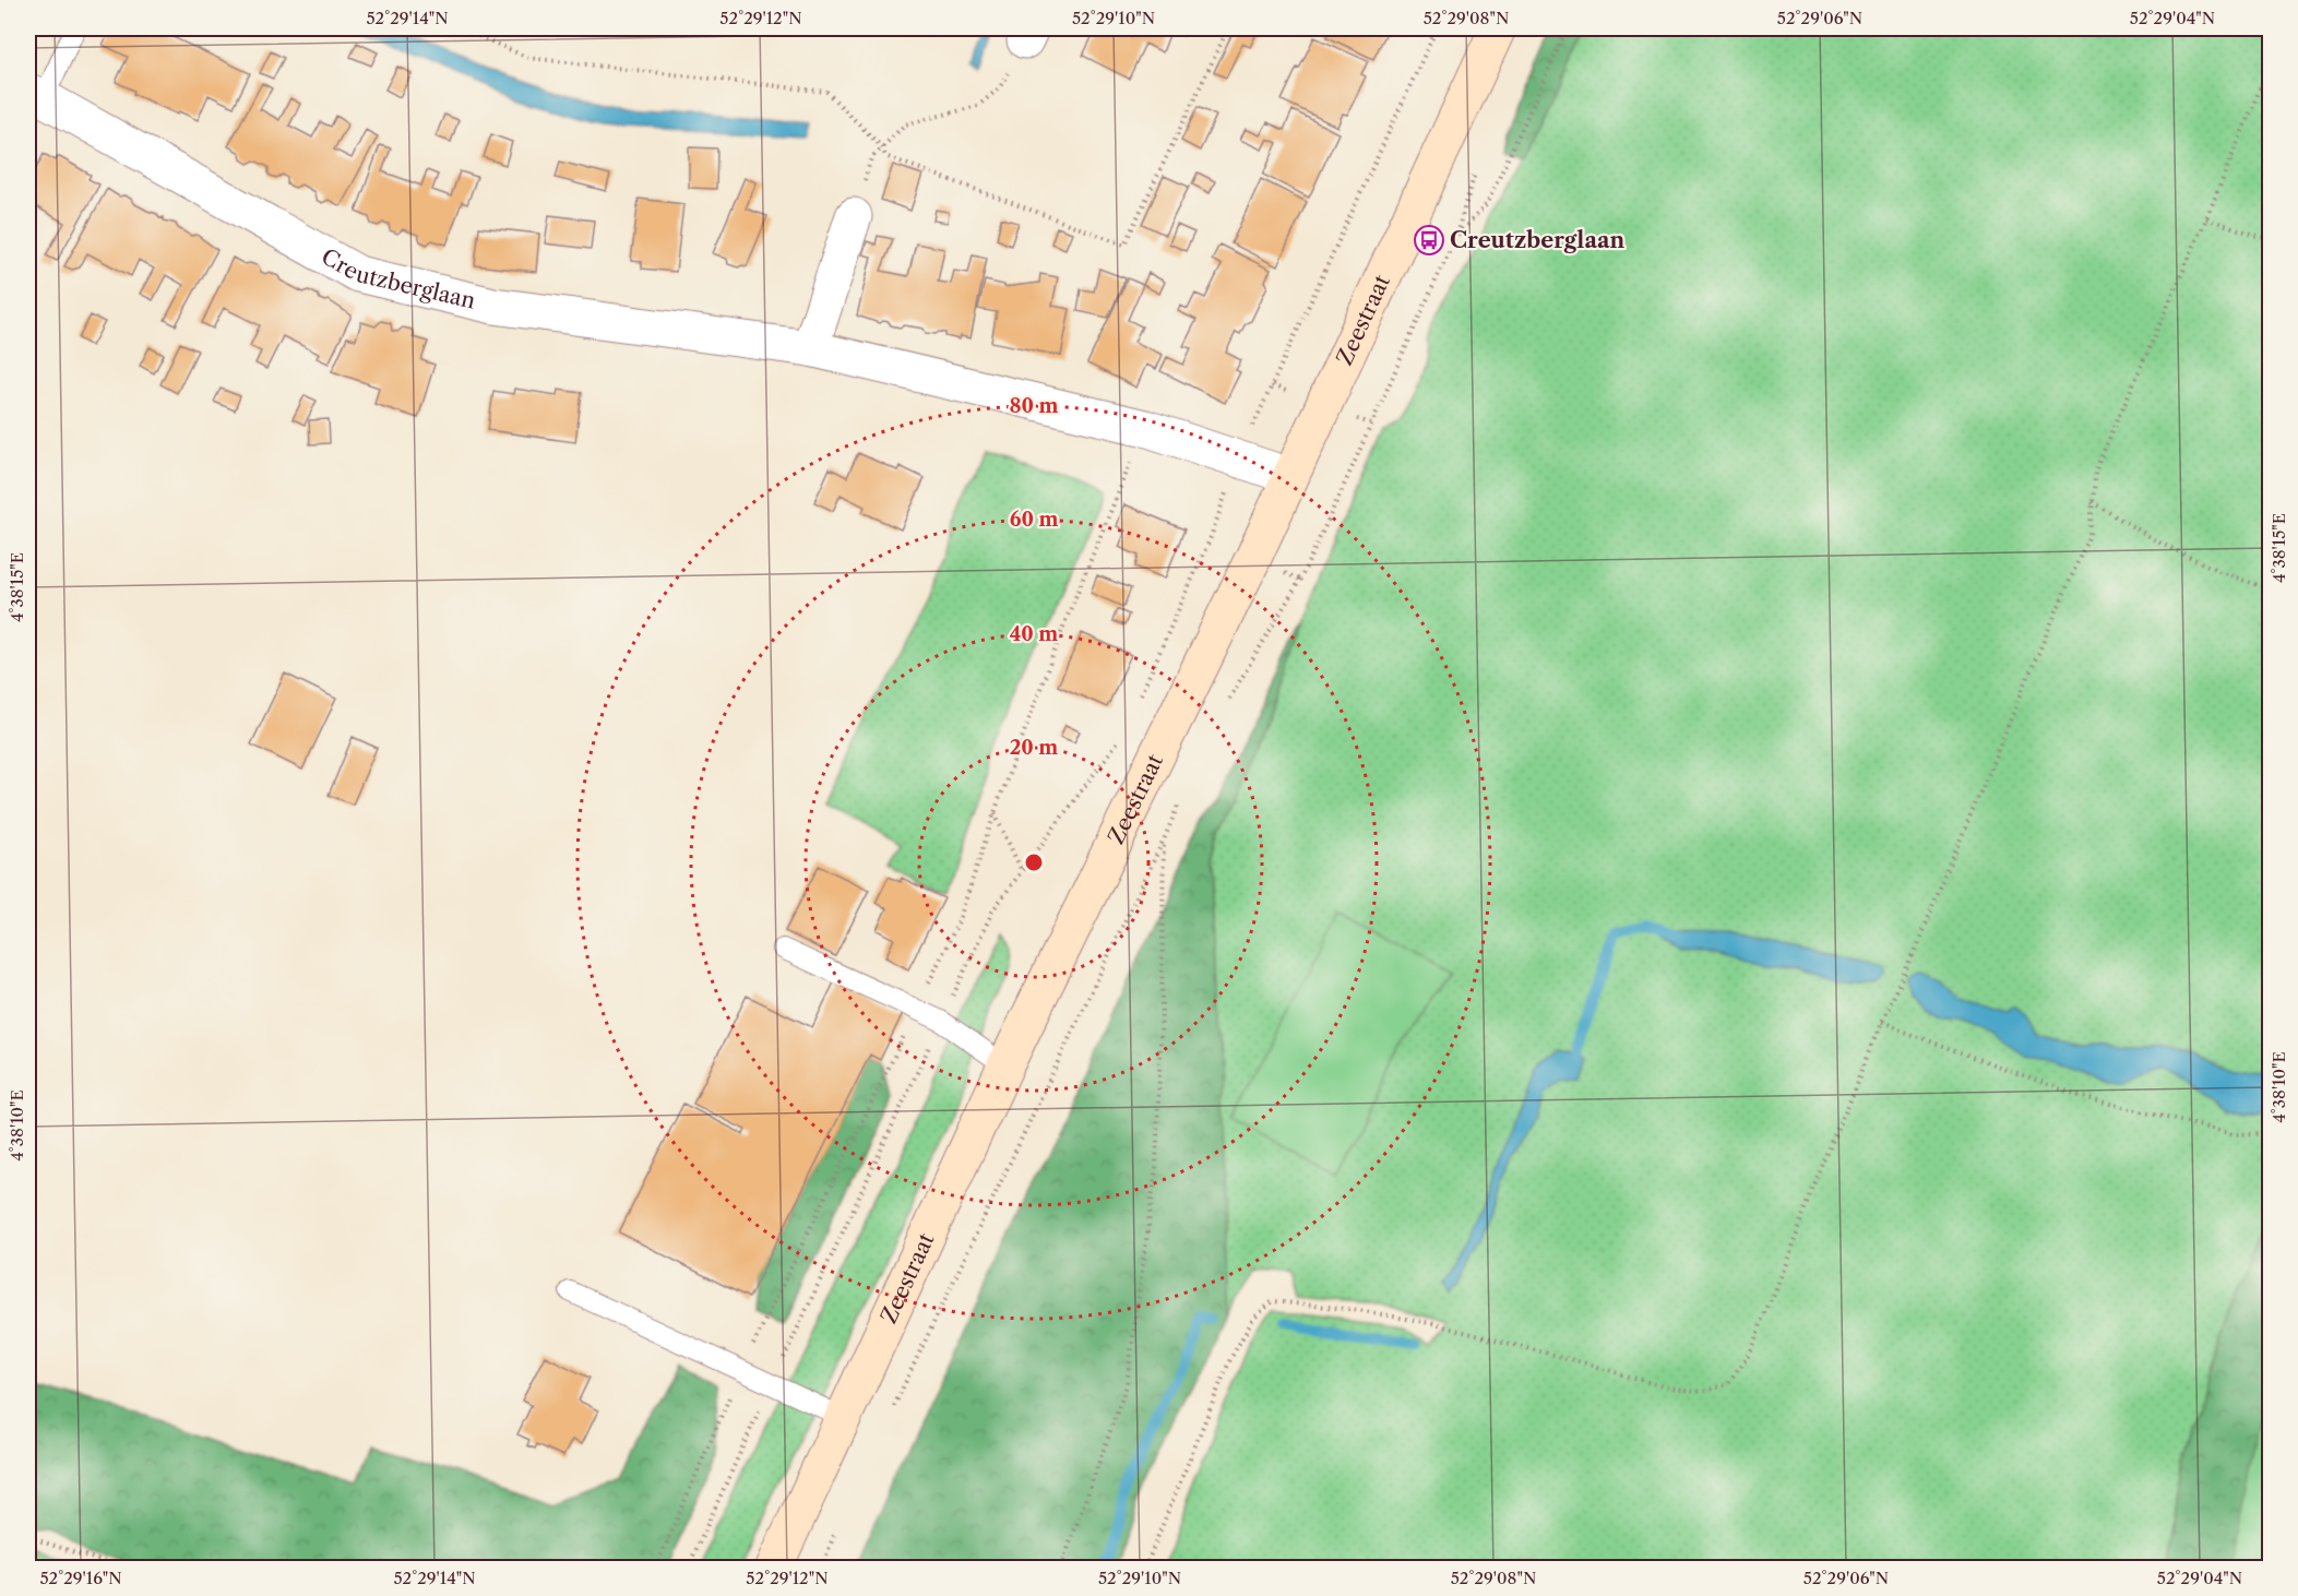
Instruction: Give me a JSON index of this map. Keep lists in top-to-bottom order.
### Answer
{
  "streets": {
    "main road": ["Zeestraat"],
    "street": ["Creutzberglaan"]
  },
  "crossings": [
    ["Creutzberglaan", "Zeestraat"]
  ],
  "places": {
    "bus stop": ["Creutzberglaan"]
  },
  "coordinates": [
    "52°29'14\"N",
    "52°29'12\"N",
    "52°29'10\"N",
    "52°29'08\"N",
    "52°29'06\"N",
    "52°29'04\"N",
    "4°38'15\"E",
    "4°38'10\"E",
    "52°29'16\"N"
  ],
  "rings": [
    "80 m",
    "60 m",
    "40 m",
    "20 m"
  ]
}
